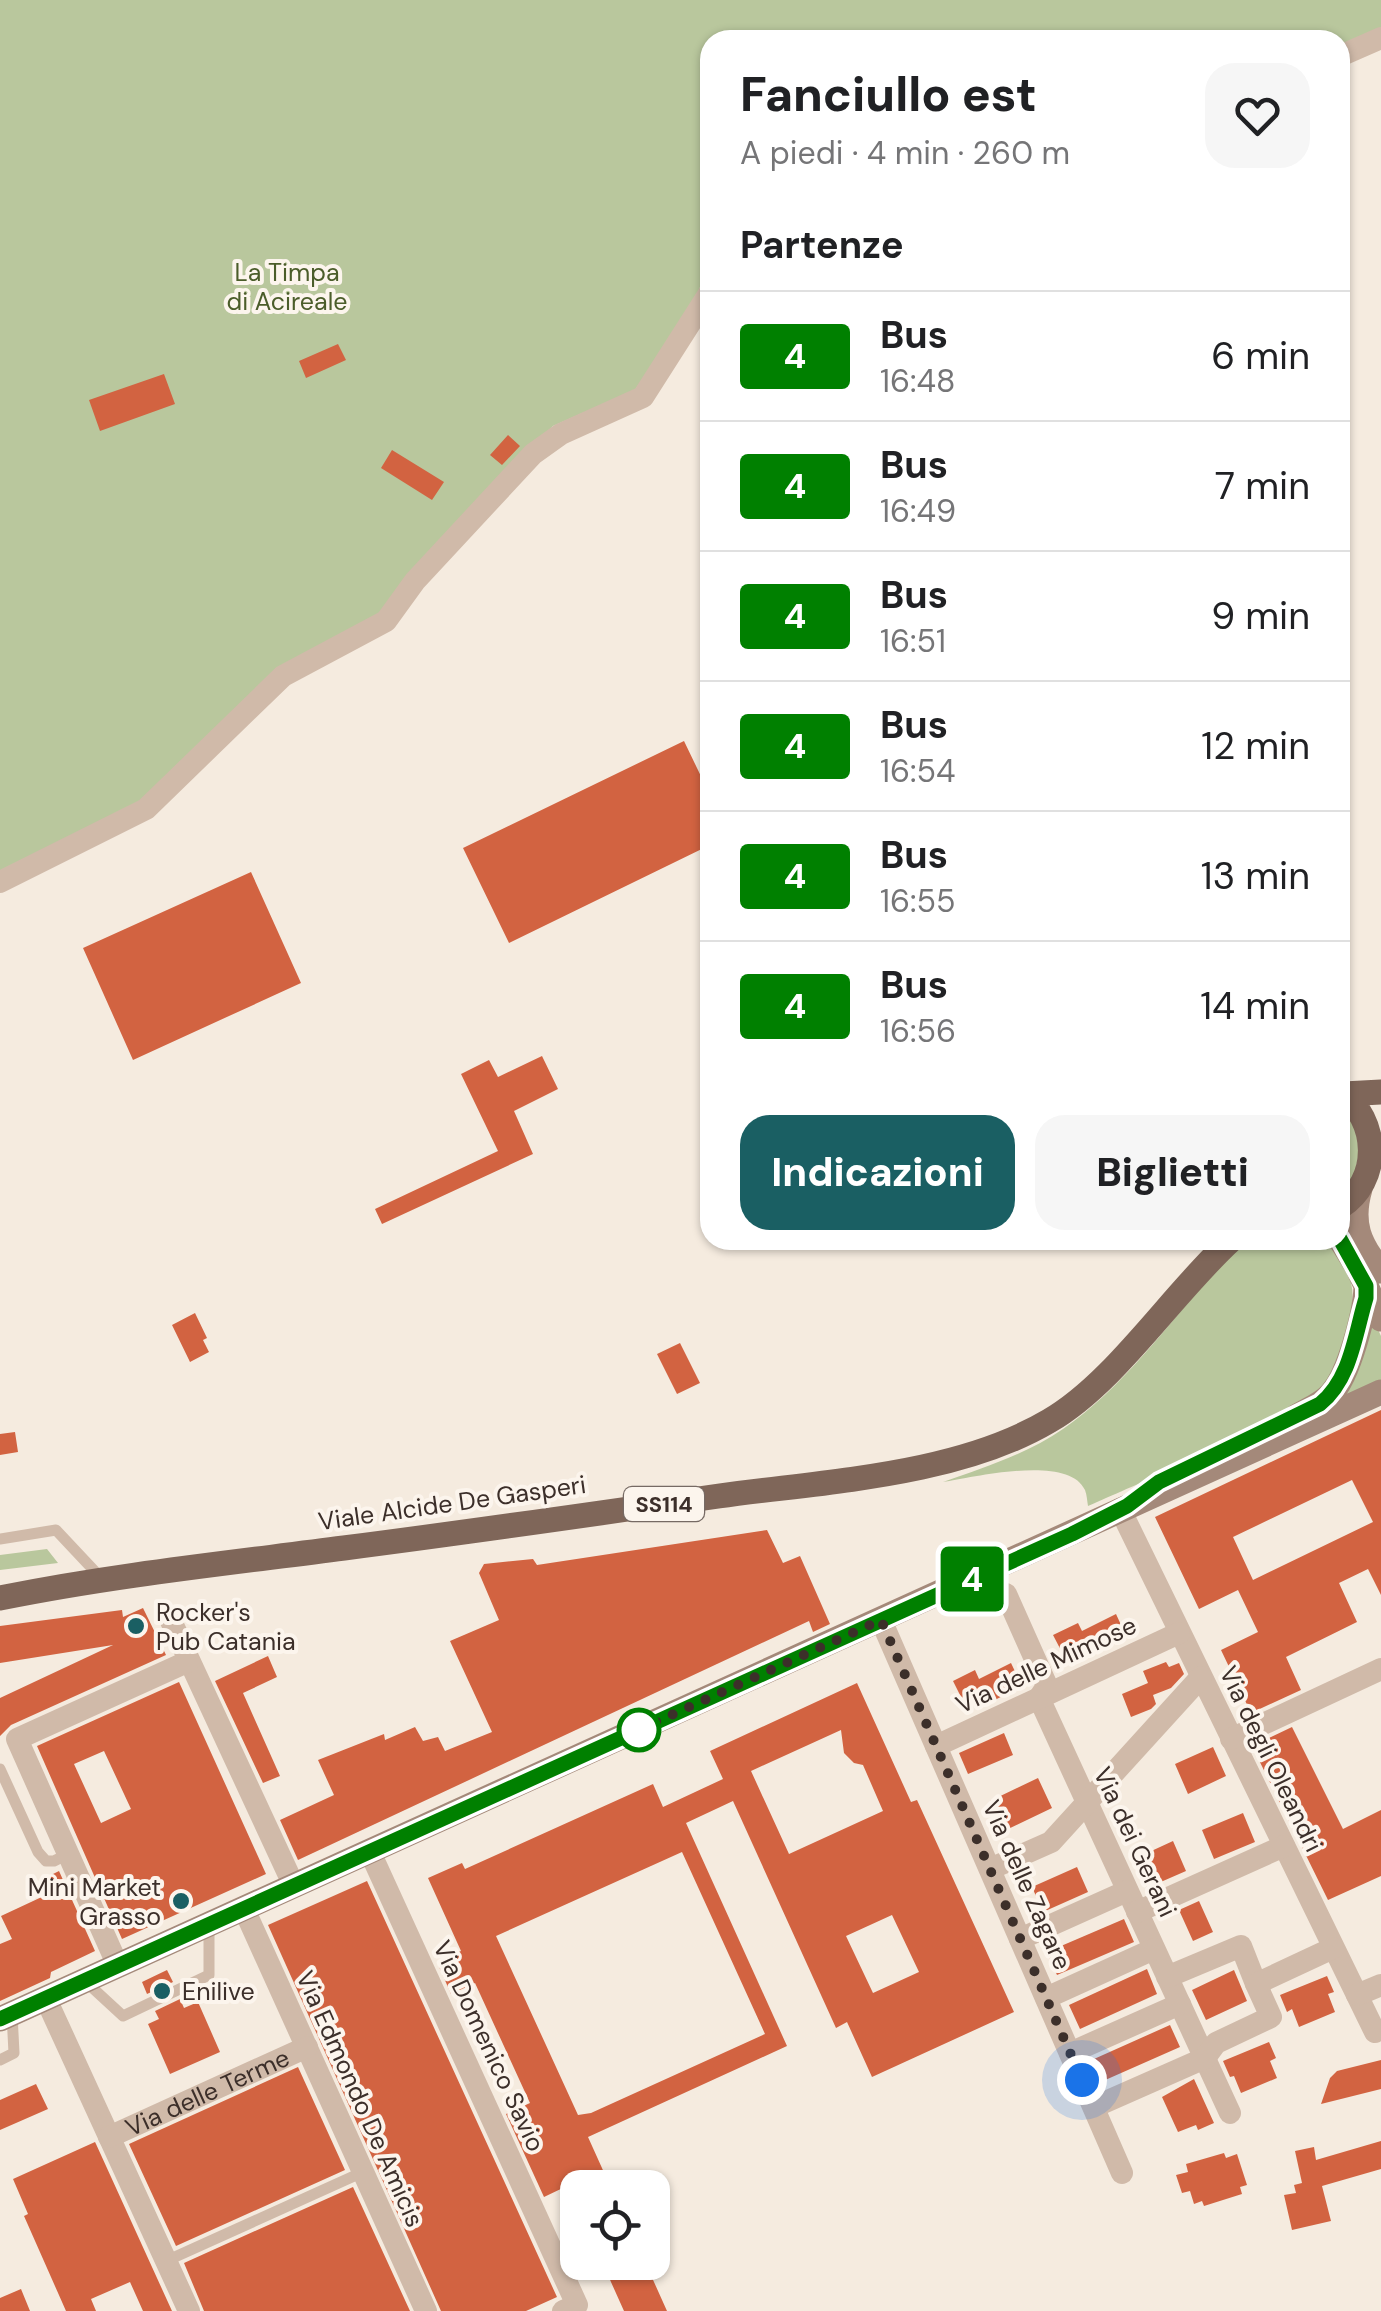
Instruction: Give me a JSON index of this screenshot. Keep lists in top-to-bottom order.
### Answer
{
  "streets": {
    "main road": ["Viale Alcide De Gasperi", "SS114"],
    "street": [
      "Via delle Mimose",
      "Via degli Oleandri",
      "Via dei Gerani",
      "Via delle Zagare",
      "Via Domenico Savio",
      "Via delle Terme",
      "Via Edmondo De Amicis"
    ]
  },
  "crossings": [
    ["Via delle Mimose", "Via degli Oleandri"],
    ["Via delle Mimose", "Via dei Gerani"],
    ["Via delle Mimose", "Via delle Zagare"],
    ["Via delle Terme", "Via Edmondo De Amicis"]
  ],
  "parks": ["La Timpa di Acireale"],
  "places": ["Rocker's Pub Catania", "Mini Market Grasso", "Enilive"],
  "lines": ["bus line 4"],
  "page": {
    "on_map": "4",
    "heading": [
      ["Fanciullo est", "A piedi · 4 min · 260 m"],
      "Partenze"
    ],
    "list": [
      {
        "mark": "4",
        "name": "Bus",
        "note": "16:48",
        "value": "6 min"
      },
      {
        "mark": "4",
        "name": "Bus",
        "note": "16:49",
        "value": "7 min"
      },
      {
        "mark": "4",
        "name": "Bus",
        "note": "16:51",
        "value": "9 min"
      },
      {
        "mark": "4",
        "name": "Bus",
        "note": "16:54",
        "value": "12 min"
      },
      {
        "mark": "4",
        "name": "Bus",
        "note": "16:55",
        "value": "13 min"
      },
      {
        "mark": "4",
        "name": "Bus",
        "note": "16:56",
        "value": "14 min"
      }
    ],
    "buttons": ["Indicazioni", "Biglietti"]
  }
}
